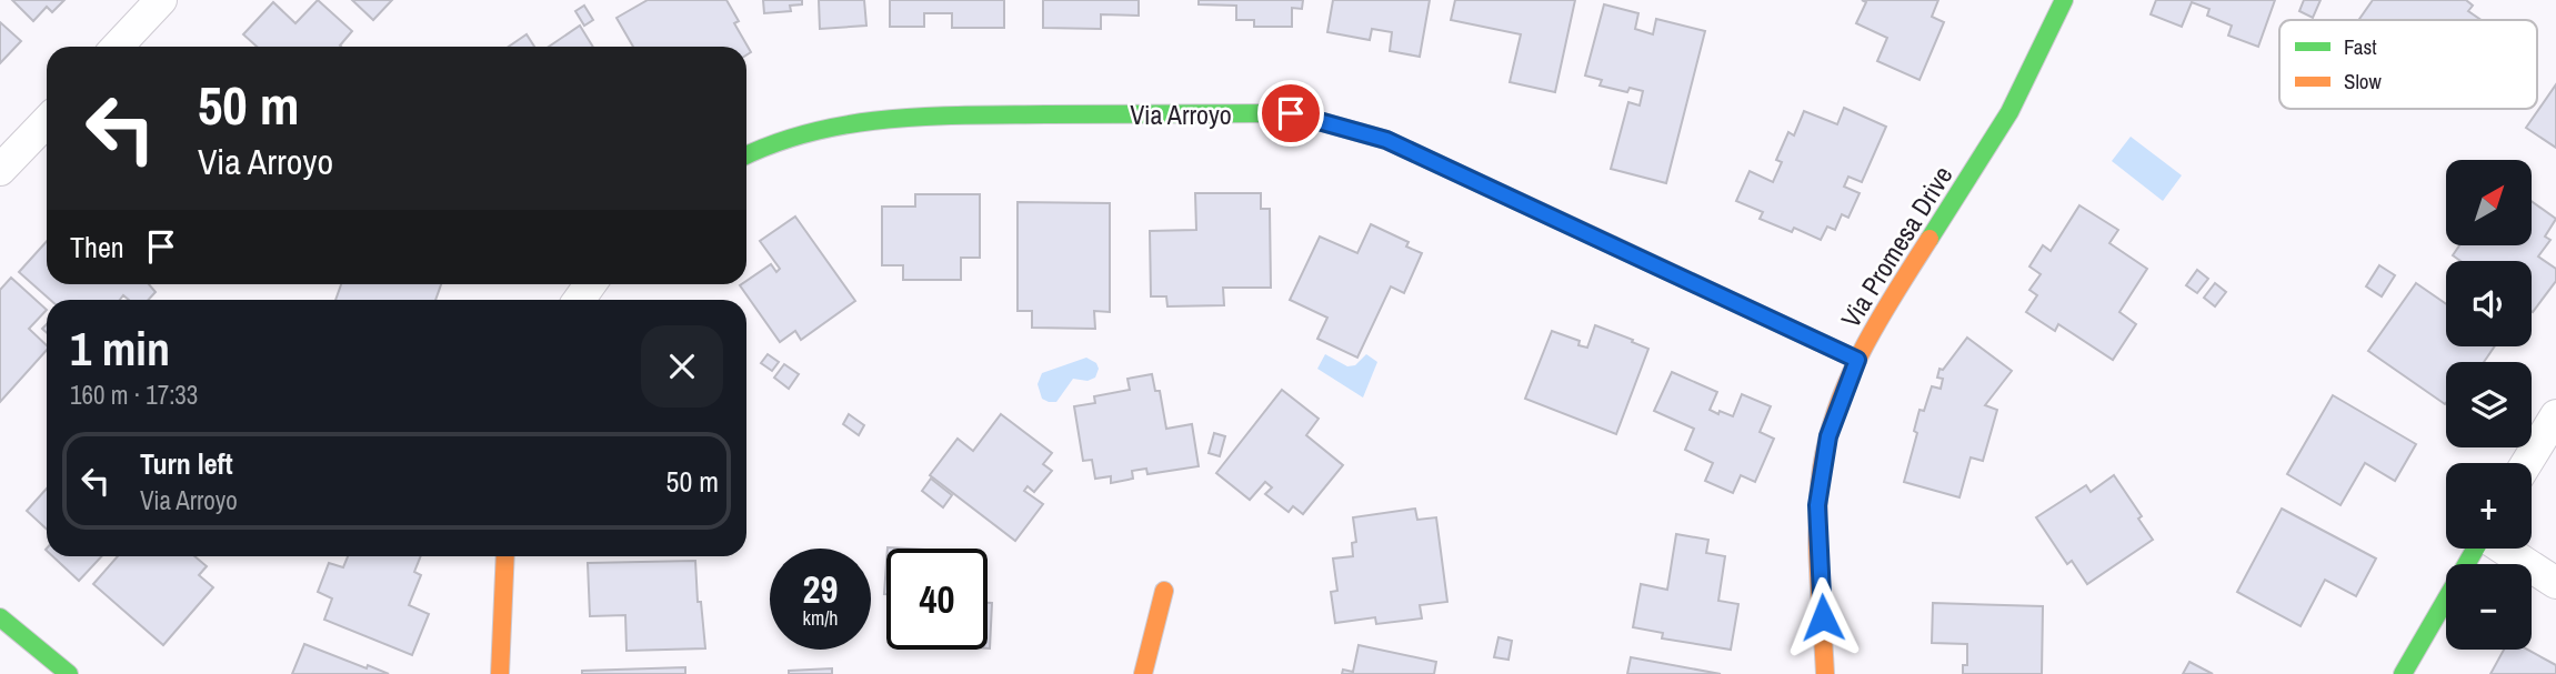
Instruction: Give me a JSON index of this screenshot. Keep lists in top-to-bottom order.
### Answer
{
  "streets": {
    "street": ["Via Arroyo", "Via Promesa Drive"]
  },
  "crossings": [
    ["Via Arroyo", "Via Promesa Drive"]
  ],
  "legend": ["Fast", "Slow"],
  "north": "top right",
  "page": {
    "turn": ["50 m", "Via Arroyo"],
    "map_buttons": ["+", "−"],
    "then": "Then",
    "heading": ["1 min", "160 m · 17:33"],
    "list": [
      {
        "name": "Turn left",
        "note": "Via Arroyo",
        "value": "50 m"
      }
    ],
    "speed": "29 km/h",
    "limit": "40"
  }
}
